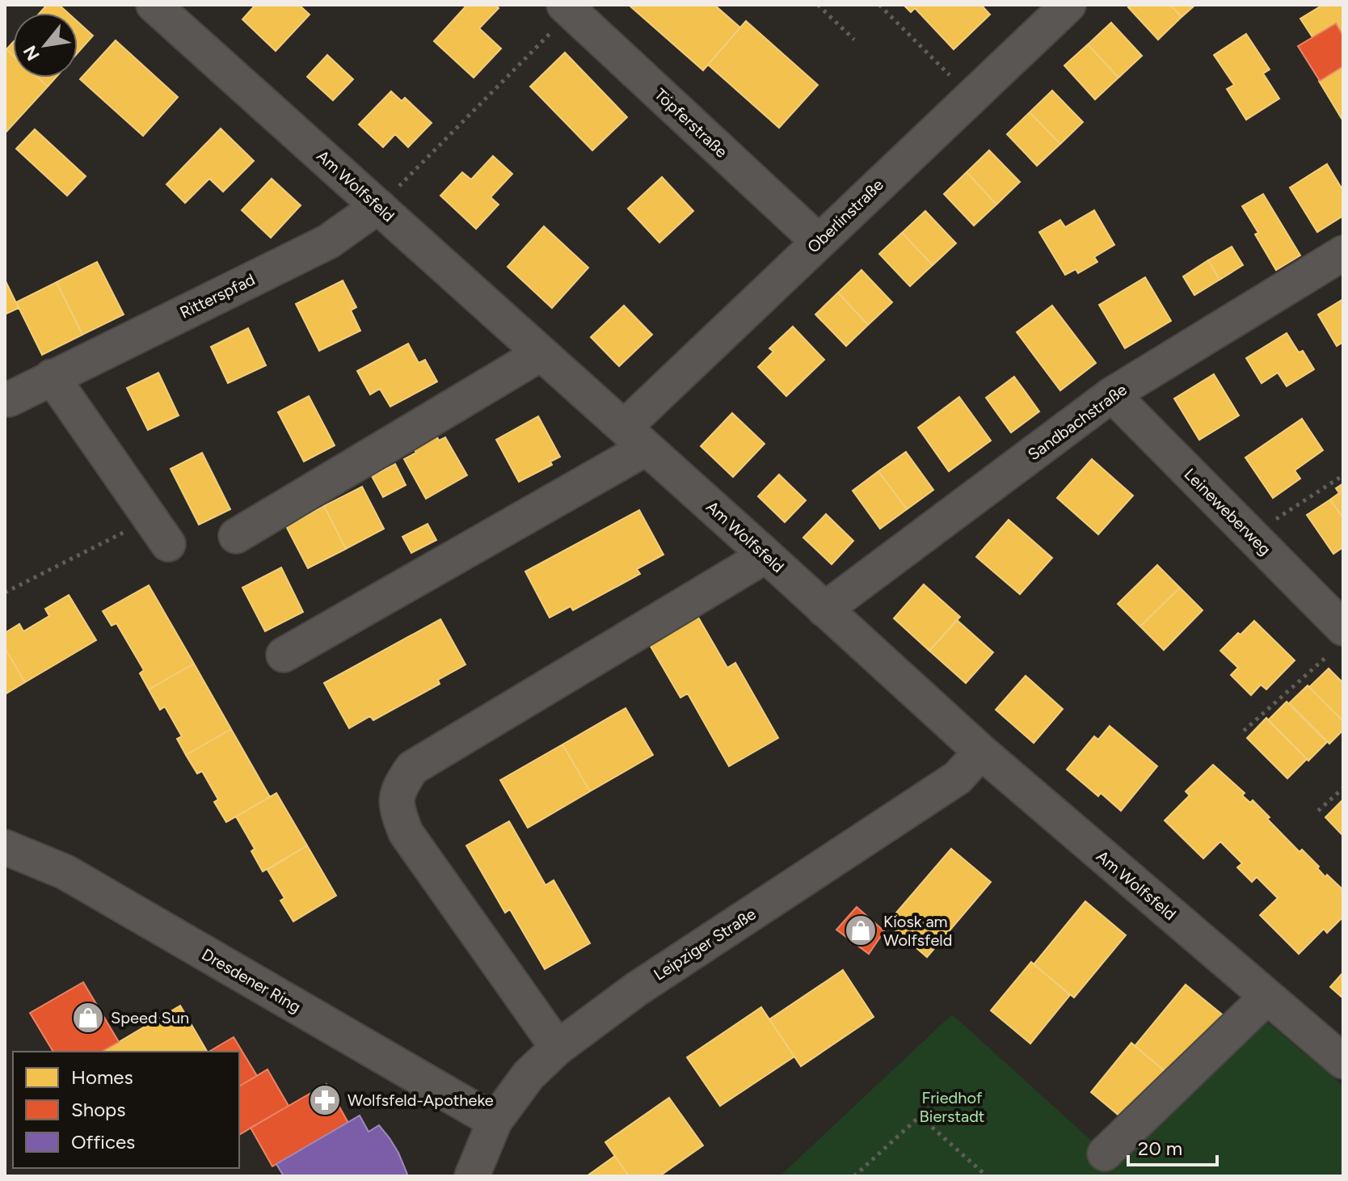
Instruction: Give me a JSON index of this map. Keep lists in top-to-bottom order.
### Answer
{
  "streets": {
    "street": [
      "Töpferstraße",
      "Am Wolfsfeld",
      "Oberlinstraße",
      "Ritterspfad",
      "Sandbachstraße",
      "Leineweberweg",
      "Leipziger Straße",
      "Dresdener Ring"
    ]
  },
  "crossings": [
    ["Töpferstraße", "Oberlinstraße"],
    ["Am Wolfsfeld", "Oberlinstraße"],
    ["Am Wolfsfeld", "Ritterspfad"],
    ["Am Wolfsfeld", "Sandbachstraße"],
    ["Am Wolfsfeld", "Leipziger Straße"],
    ["Sandbachstraße", "Leineweberweg"],
    ["Leipziger Straße", "Dresdener Ring"]
  ],
  "parks": ["Friedhof Bierstadt"],
  "places": {
    "shop": ["Kiosk am Wolfsfeld", "Speed Sun"],
    "pharmacy": ["Wolfsfeld-Apotheke"]
  },
  "legend": ["Homes", "Shops", "Offices"],
  "scale_bar": "20 m",
  "north": "bottom left"
}
